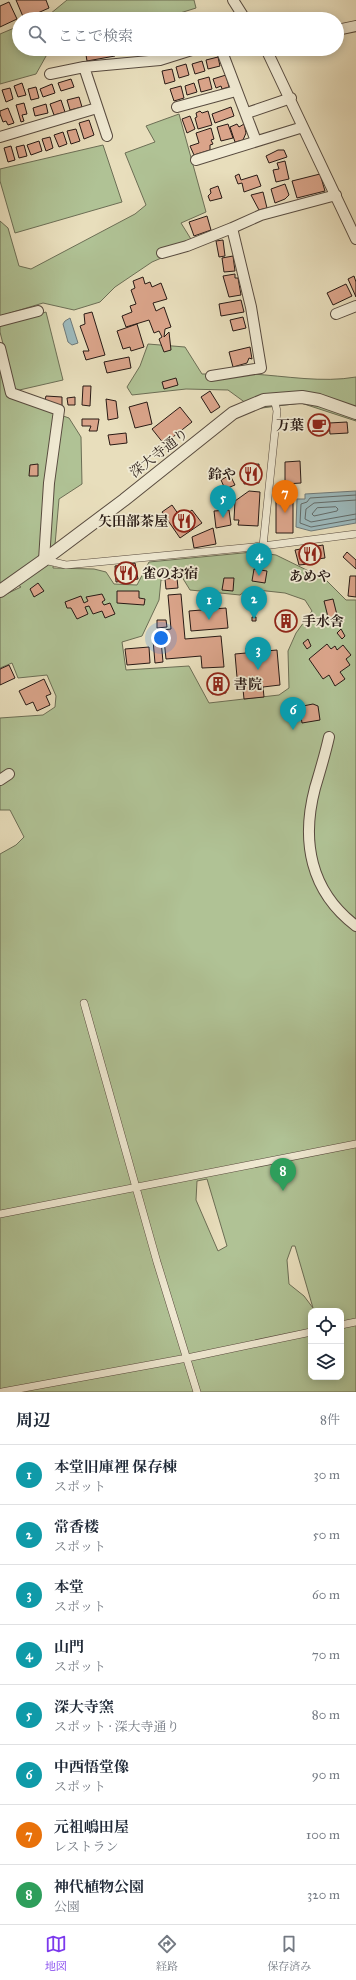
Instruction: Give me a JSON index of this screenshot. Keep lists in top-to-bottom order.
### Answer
{
  "streets": {
    "street": ["深大寺通り"]
  },
  "places": {
    "cafe": ["万葉"],
    "restaurant": [
      "鈴や",
      "矢田部茶屋",
      "あめや",
      "雀のお宿"
    ],
    "building": ["手水舎", "書院"]
  },
  "page": {
    "search": "ここで検索",
    "pins": [
      "7",
      "5",
      "4",
      "2",
      "1",
      "3",
      "6",
      "8"
    ],
    "heading": ["周辺", "8件"],
    "list": [
      {
        "mark": "1",
        "name": "本堂旧庫裡 保存棟",
        "note": "スポット",
        "value": "30 m"
      },
      {
        "mark": "2",
        "name": "常香楼",
        "note": "スポット",
        "value": "50 m"
      },
      {
        "mark": "3",
        "name": "本堂",
        "note": "スポット",
        "value": "60 m"
      },
      {
        "mark": "4",
        "name": "山門",
        "note": "スポット",
        "value": "70 m"
      },
      {
        "mark": "5",
        "name": "深大寺窯",
        "note": "スポット · 深大寺通り",
        "value": "80 m"
      },
      {
        "mark": "6",
        "name": "中西悟堂像",
        "note": "スポット",
        "value": "90 m"
      },
      {
        "mark": "7",
        "name": "元祖嶋田屋",
        "note": "レストラン",
        "value": "100 m"
      },
      {
        "mark": "8",
        "name": "神代植物公園",
        "note": "公園",
        "value": "320 m"
      }
    ],
    "nav": ["地図", "経路", "保存済み"]
  }
}
